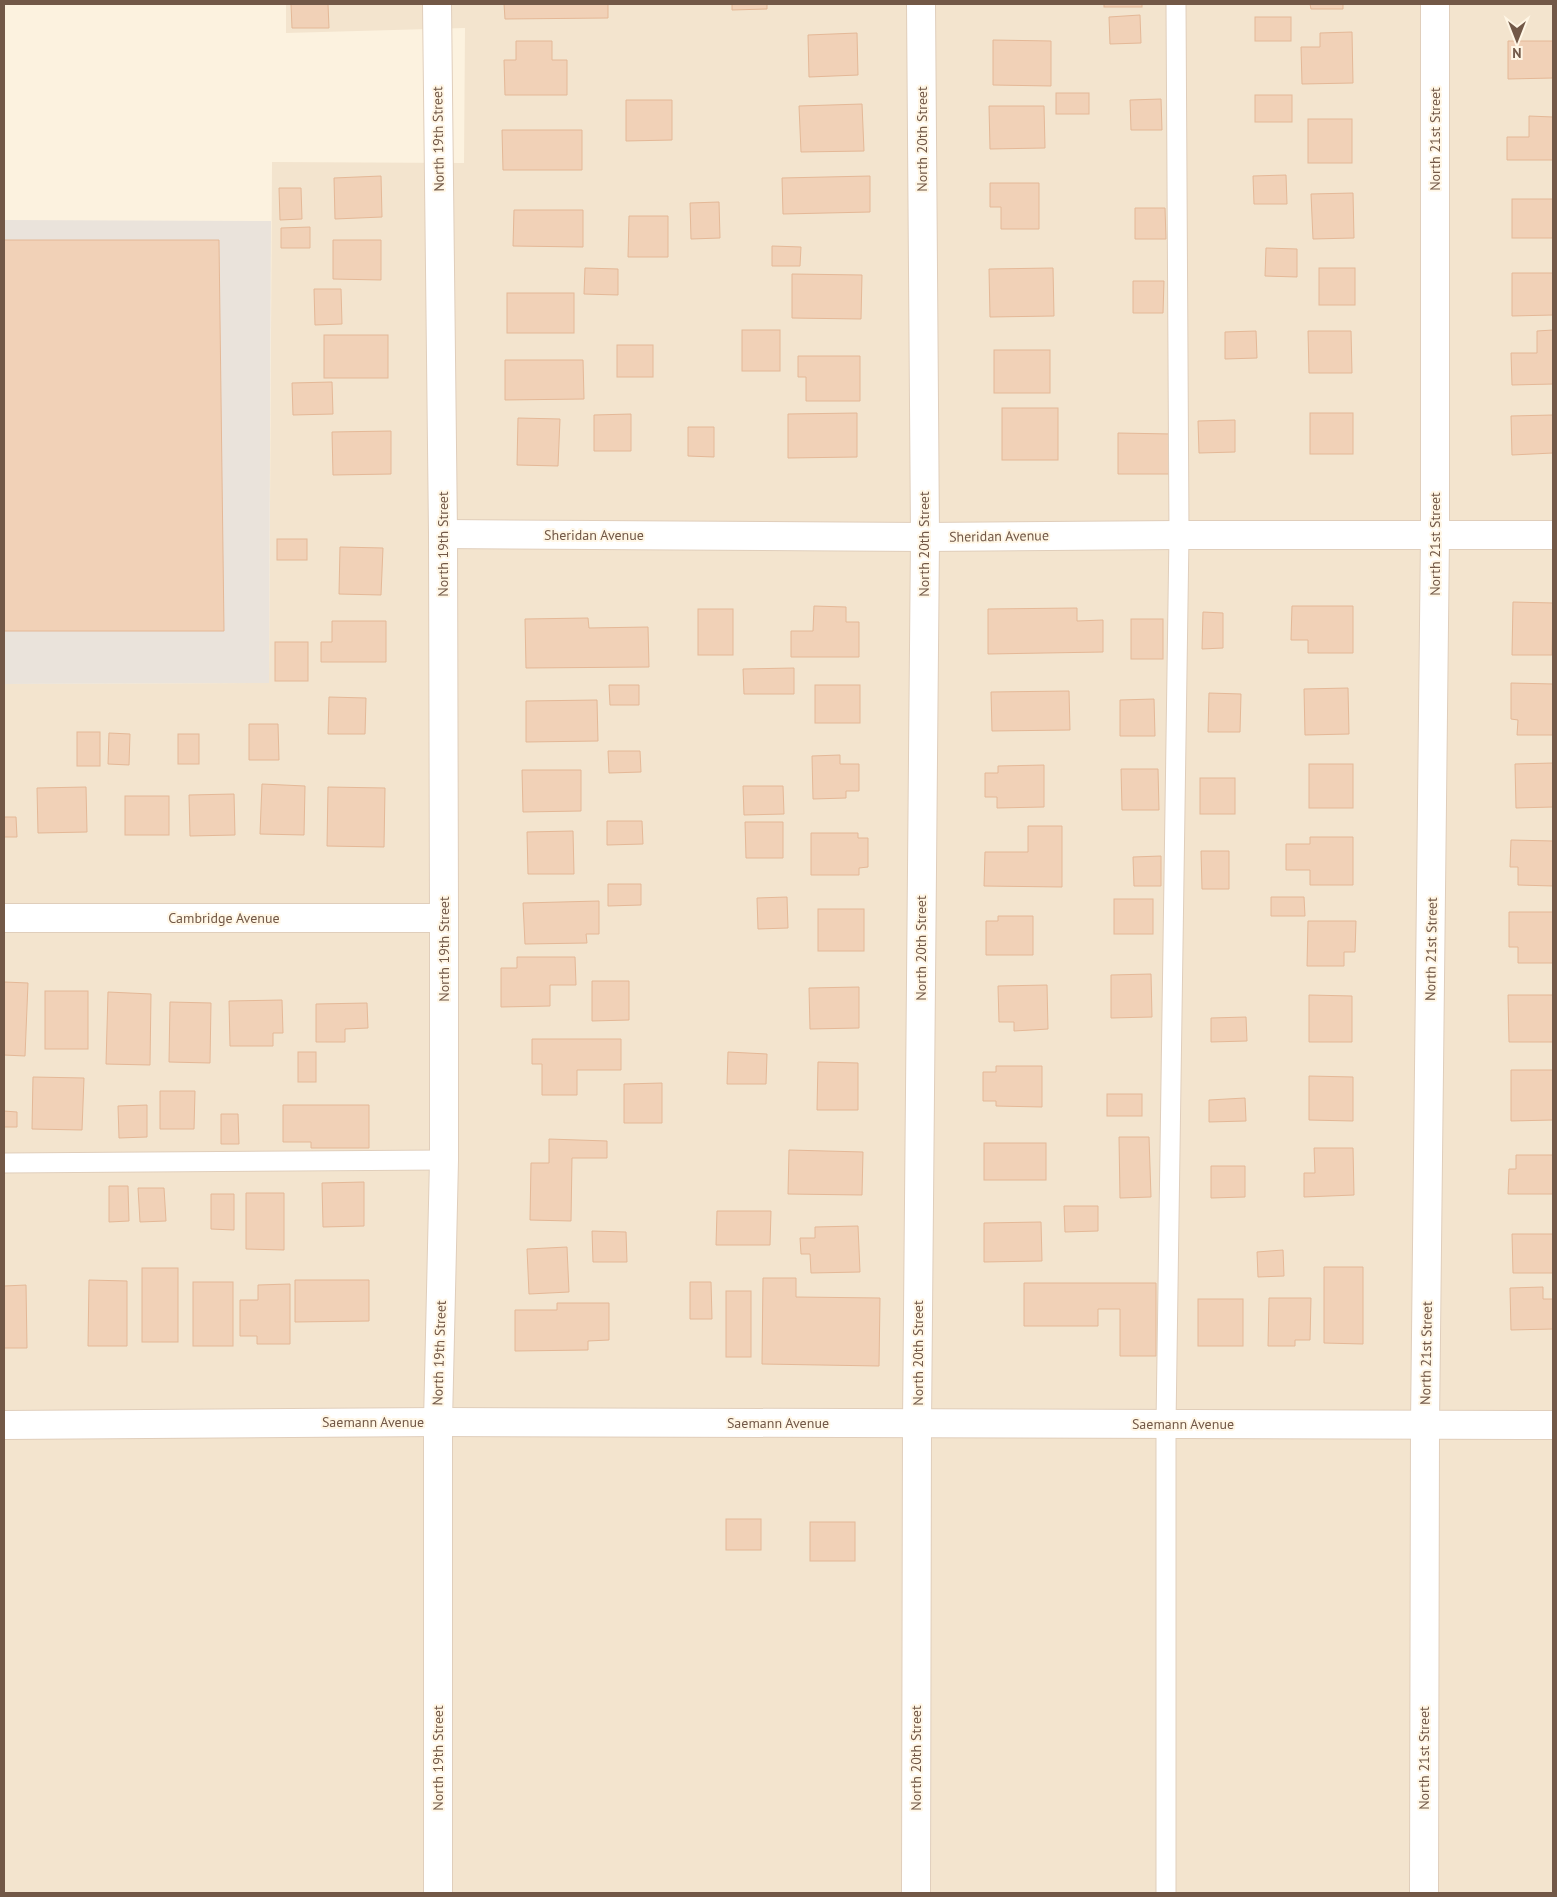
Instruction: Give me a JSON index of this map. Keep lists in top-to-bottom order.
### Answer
{
  "streets": {
    "street": [
      "North 19th Street",
      "North 20th Street",
      "North 21st Street",
      "Sheridan Avenue",
      "Cambridge Avenue",
      "Saemann Avenue"
    ]
  },
  "crossings": [
    ["North 19th Street", "Sheridan Avenue"],
    ["North 19th Street", "Cambridge Avenue"],
    ["North 19th Street", "Saemann Avenue"],
    ["North 20th Street", "Sheridan Avenue"],
    ["North 20th Street", "Saemann Avenue"],
    ["North 21st Street", "Sheridan Avenue"],
    ["North 21st Street", "Saemann Avenue"]
  ],
  "north": "bottom"
}
